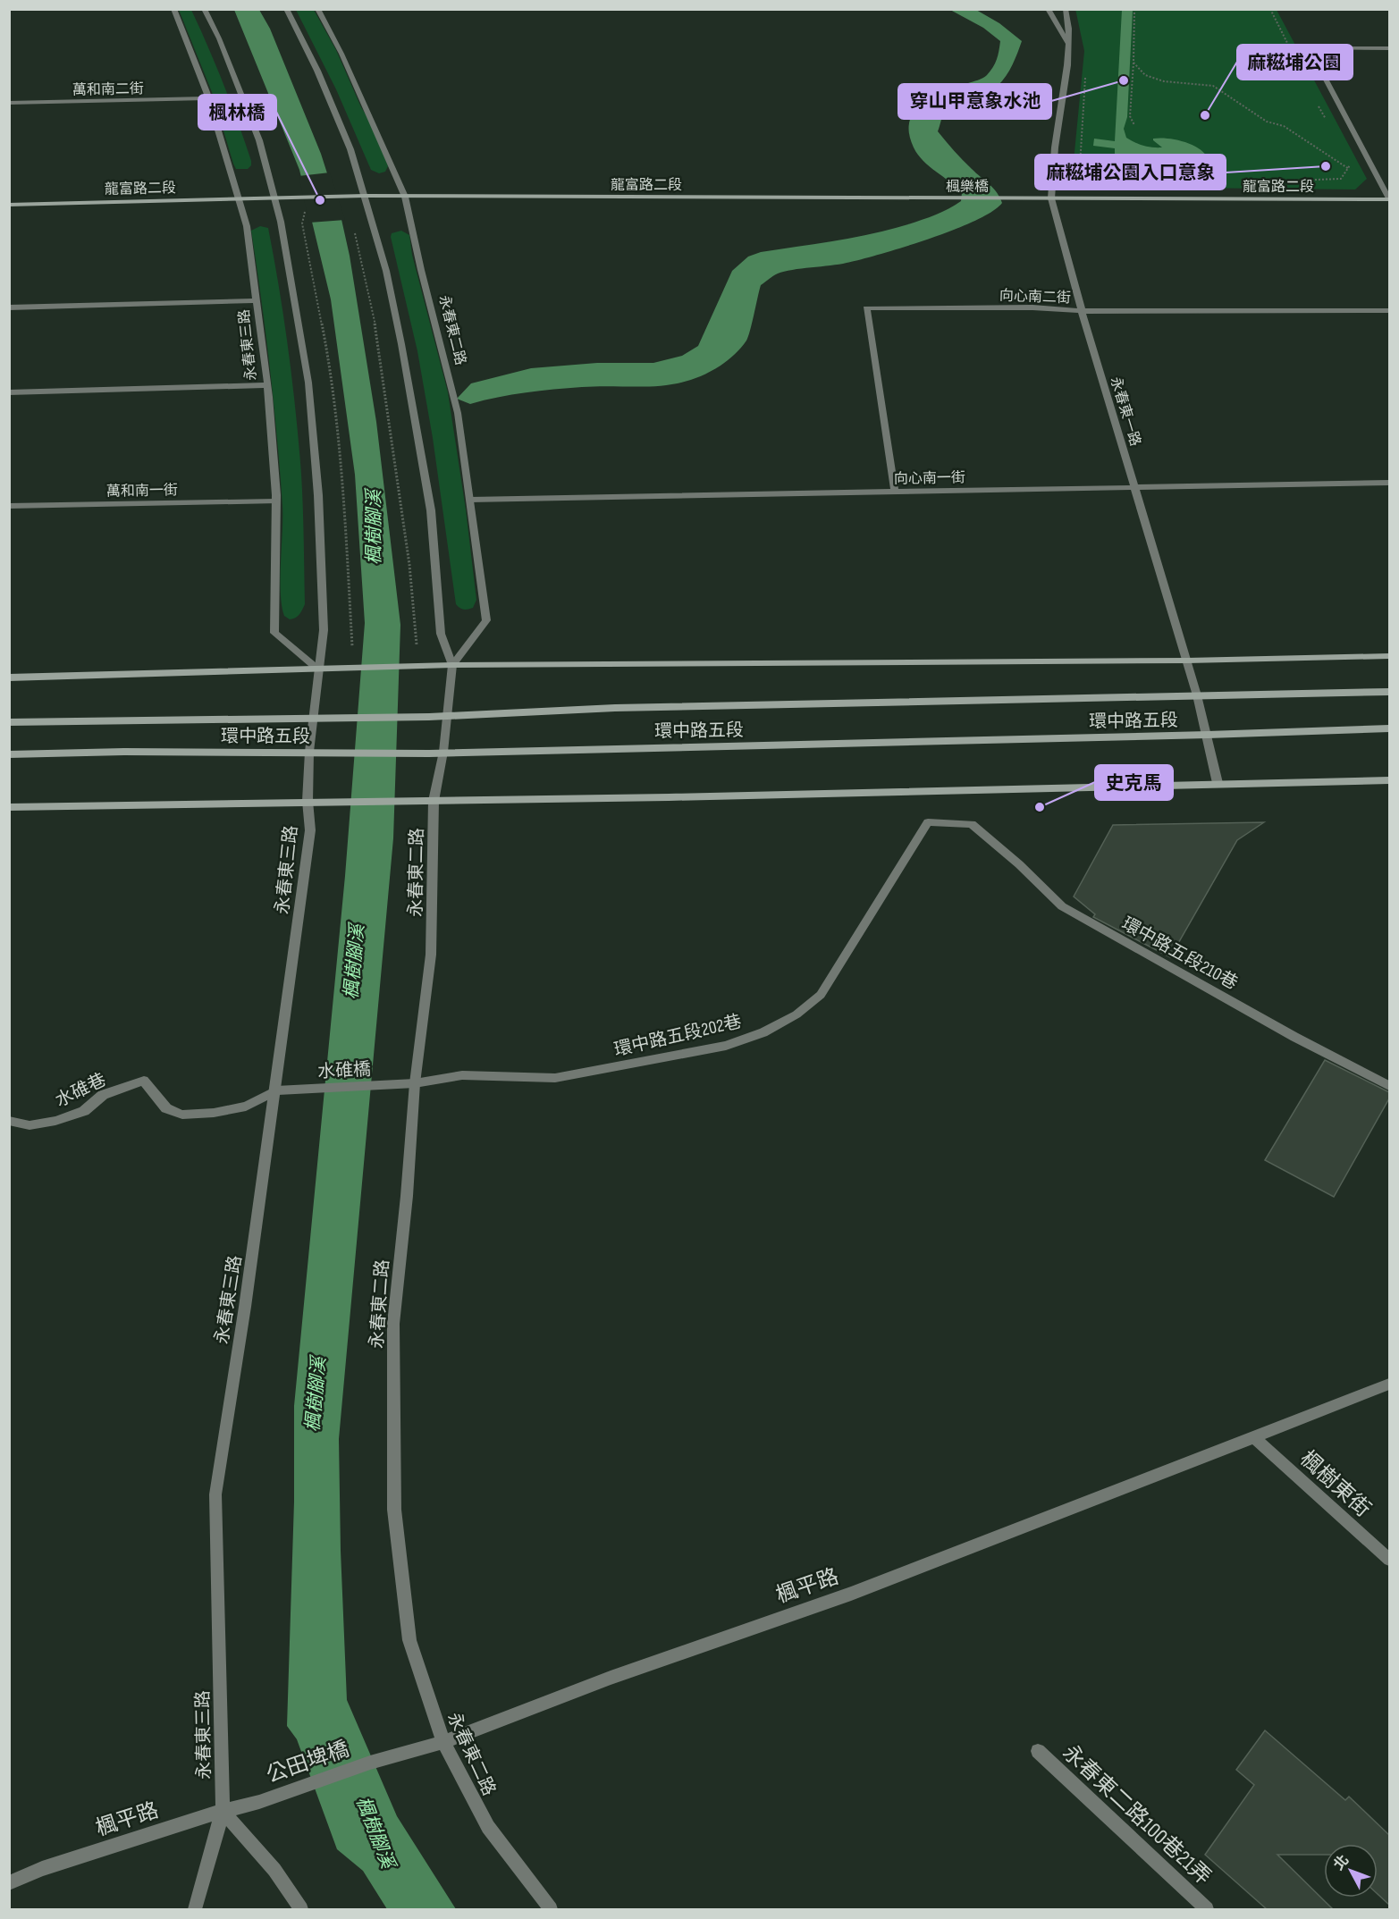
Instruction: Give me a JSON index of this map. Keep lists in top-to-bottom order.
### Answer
{
  "streets": {
    "street": [
      "萬和南二街",
      "龍富路二段",
      "楓樂橋",
      "向心南二街",
      "永春東二路",
      "永春東三路",
      "永春東一路",
      "向心南一街",
      "萬和南一街",
      "環中路五段",
      "環中路五段210巷",
      "環中路五段202巷",
      "水碓橋",
      "水碓巷",
      "楓樹東街",
      "楓平路",
      "公田埤橋",
      "永春東二路100巷21弄"
    ]
  },
  "crossings": [
    ["萬和南二街", "永春東三路"],
    ["龍富路二段", "楓樂橋"],
    ["龍富路二段", "永春東二路"],
    ["龍富路二段", "永春東三路"],
    ["龍富路二段", "永春東一路"],
    ["向心南二街", "永春東一路"],
    ["向心南二街", "向心南一街"],
    ["永春東二路", "向心南一街"],
    ["永春東二路", "環中路五段"],
    ["永春東二路", "環中路五段202巷"],
    ["永春東二路", "水碓橋"],
    ["永春東二路", "楓平路"],
    ["永春東三路", "萬和南一街"],
    ["永春東三路", "環中路五段"],
    ["永春東三路", "水碓橋"],
    ["永春東三路", "水碓巷"],
    ["永春東三路", "楓平路"],
    ["永春東一路", "向心南一街"],
    ["永春東一路", "環中路五段"],
    ["環中路五段210巷", "環中路五段202巷"],
    ["環中路五段202巷", "水碓橋"],
    ["水碓橋", "水碓巷"],
    ["楓樹東街", "楓平路"],
    ["楓平路", "公田埤橋"]
  ],
  "water": ["楓樹腳溪"],
  "places": [
    "穿山甲意象水池",
    "麻糍埔公園",
    "麻糍埔公園入口意象",
    "楓林橋",
    "史克馬"
  ],
  "north": "top left"
}
